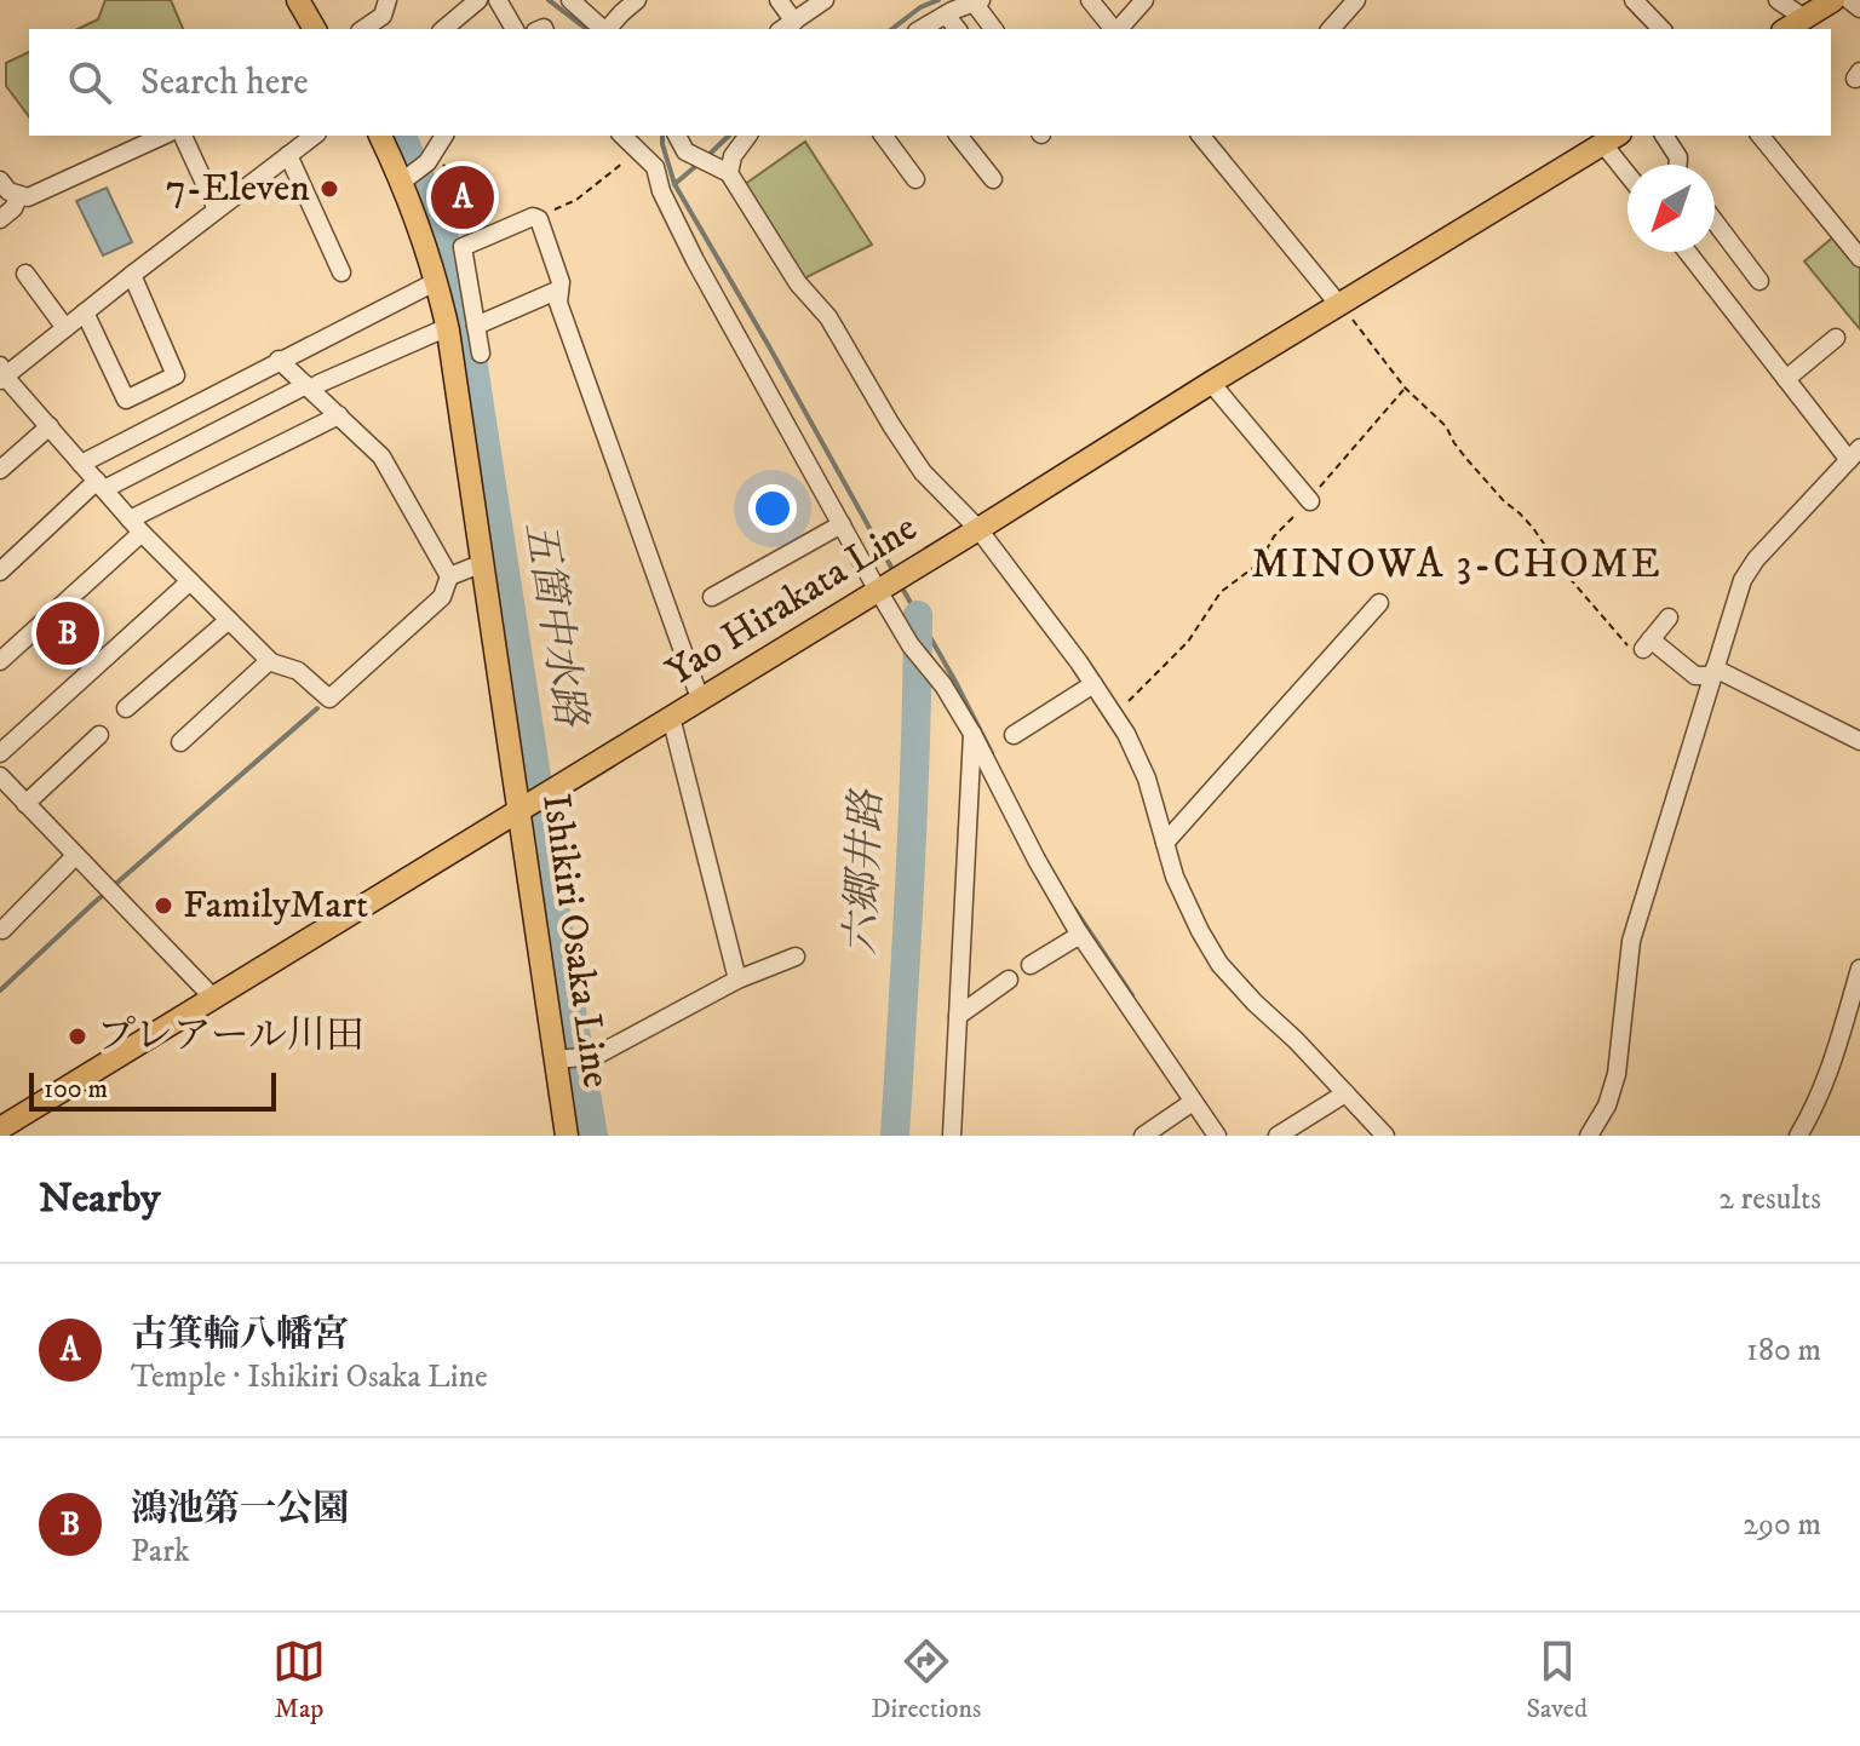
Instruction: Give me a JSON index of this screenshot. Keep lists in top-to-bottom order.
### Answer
{
  "streets": {
    "main road": ["Yao Hirakata Line", "Ishikiri Osaka Line"]
  },
  "crossings": [
    ["Yao Hirakata Line", "Ishikiri Osaka Line"]
  ],
  "districts": ["MINOWA 3-CHOME"],
  "water": ["五箇中水路", "六郷井路"],
  "places": ["7-Eleven", "FamilyMart", "プレアール川田"],
  "scale_bar": "100 m",
  "north": "bottom left",
  "page": {
    "search": "Search here",
    "pins": ["A", "B"],
    "scale": "100 m",
    "heading": ["Nearby", "2 results"],
    "list": [
      {
        "mark": "A",
        "name": "古箕輪八幡宮",
        "note": "Temple · Ishikiri Osaka Line",
        "value": "180 m"
      },
      {
        "mark": "B",
        "name": "鴻池第一公園",
        "note": "Park",
        "value": "290 m"
      }
    ],
    "nav": ["Map", "Directions", "Saved"]
  }
}
